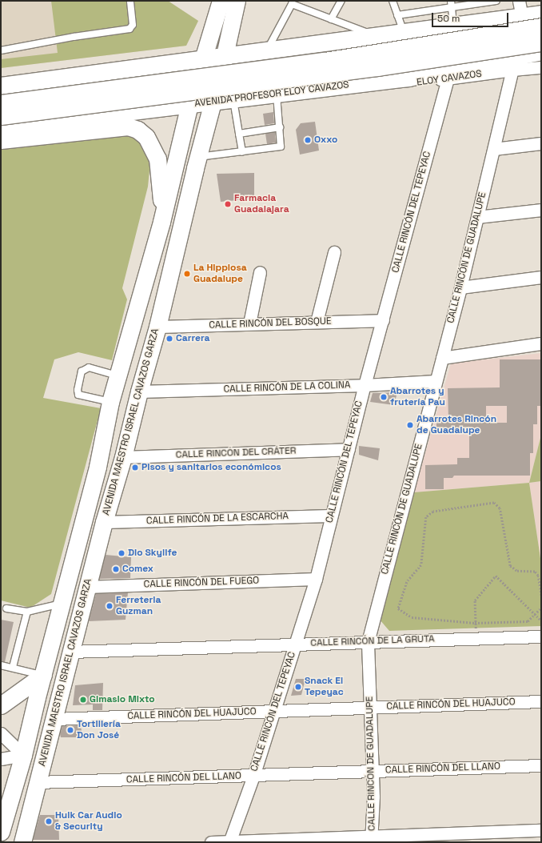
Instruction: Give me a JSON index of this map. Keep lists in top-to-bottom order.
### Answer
{
  "streets": {
    "main road": ["AVENIDA PROFESOR ELOY CAVAZOS", "AVENIDA MAESTRO ISRAEL CAVAZOS GARZA"],
    "street": [
      "ELOY CAVAZOS",
      "CALLE RINCÓN DEL TEPEYAC",
      "CALLE RINCÓN DE GUADALUPE",
      "CALLE RINCÓN DEL BOSQUE",
      "CALLE RINCÓN DE LA COLINA",
      "CALLE RINCÓN DEL CRÁTER",
      "CALLE RINCÓN DE LA ESCARCHA",
      "CALLE RINCÓN DEL FUEGO",
      "CALLE RINCÓN DE LA GRUTA",
      "CALLE RINCÓN DEL HUAJUCO",
      "CALLE RINCÓN DEL LLANO"
    ]
  },
  "crossings": [
    ["ELOY CAVAZOS", "AVENIDA PROFESOR ELOY CAVAZOS"],
    ["ELOY CAVAZOS", "CALLE RINCÓN DEL TEPEYAC"],
    ["ELOY CAVAZOS", "CALLE RINCÓN DE GUADALUPE"],
    ["AVENIDA PROFESOR ELOY CAVAZOS", "AVENIDA MAESTRO ISRAEL CAVAZOS GARZA"],
    ["CALLE RINCÓN DEL TEPEYAC", "CALLE RINCÓN DEL BOSQUE"],
    ["CALLE RINCÓN DEL TEPEYAC", "CALLE RINCÓN DE LA COLINA"],
    ["CALLE RINCÓN DEL TEPEYAC", "CALLE RINCÓN DEL CRÁTER"],
    ["CALLE RINCÓN DEL TEPEYAC", "CALLE RINCÓN DE LA ESCARCHA"],
    ["CALLE RINCÓN DEL TEPEYAC", "CALLE RINCÓN DEL FUEGO"],
    ["CALLE RINCÓN DEL TEPEYAC", "CALLE RINCÓN DE LA GRUTA"],
    ["CALLE RINCÓN DEL TEPEYAC", "CALLE RINCÓN DEL HUAJUCO"],
    ["CALLE RINCÓN DEL TEPEYAC", "CALLE RINCÓN DEL LLANO"],
    ["CALLE RINCÓN DE GUADALUPE", "CALLE RINCÓN DE LA COLINA"],
    ["CALLE RINCÓN DE GUADALUPE", "CALLE RINCÓN DE LA GRUTA"],
    ["CALLE RINCÓN DE GUADALUPE", "CALLE RINCÓN DEL HUAJUCO"],
    ["CALLE RINCÓN DE GUADALUPE", "CALLE RINCÓN DEL LLANO"],
    ["CALLE RINCÓN DEL BOSQUE", "AVENIDA MAESTRO ISRAEL CAVAZOS GARZA"],
    ["CALLE RINCÓN DE LA COLINA", "AVENIDA MAESTRO ISRAEL CAVAZOS GARZA"],
    ["AVENIDA MAESTRO ISRAEL CAVAZOS GARZA", "CALLE RINCÓN DEL CRÁTER"],
    ["AVENIDA MAESTRO ISRAEL CAVAZOS GARZA", "CALLE RINCÓN DE LA ESCARCHA"],
    ["AVENIDA MAESTRO ISRAEL CAVAZOS GARZA", "CALLE RINCÓN DEL FUEGO"],
    ["AVENIDA MAESTRO ISRAEL CAVAZOS GARZA", "CALLE RINCÓN DE LA GRUTA"],
    ["AVENIDA MAESTRO ISRAEL CAVAZOS GARZA", "CALLE RINCÓN DEL HUAJUCO"],
    ["AVENIDA MAESTRO ISRAEL CAVAZOS GARZA", "CALLE RINCÓN DEL LLANO"]
  ],
  "places": [
    "Oxxo",
    "Farmacia Guadalajara",
    "La Hippiosa Guadalupe",
    "Carrera",
    "Abarrotes y frutería Pau",
    "Abarrotes Rincón de Guadalupe",
    "Pisos y sanitarios económicos",
    "Dio Skylife",
    "Comex",
    "Ferreteria Guzman",
    "Snack El Tepeyac",
    "Gimasio Mixto",
    "Tortillería Don José",
    "Hulk Car Audio & Security"
  ],
  "scale_bar": "50 m"
}
